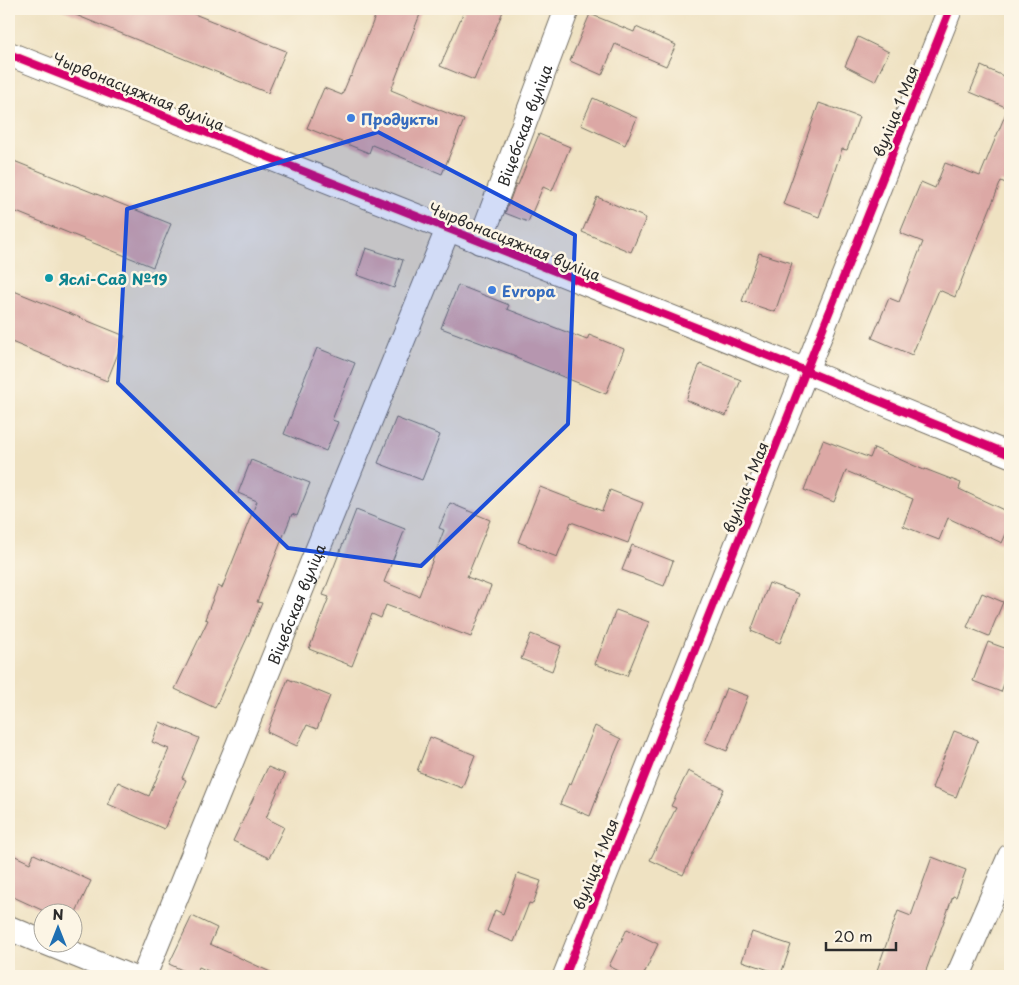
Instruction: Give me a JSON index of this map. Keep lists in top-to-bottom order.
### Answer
{
  "streets": {
    "street": ["Чырвонасцяжная вуліца", "вуліца 1 Мая", "Віцебская вуліца"]
  },
  "crossings": [
    ["Чырвонасцяжная вуліца", "вуліца 1 Мая"],
    ["Чырвонасцяжная вуліца", "Віцебская вуліца"]
  ],
  "places": ["Продукты", "Яслі-Сад №19", "Evropa"],
  "scale_bar": "20 m",
  "north": "top"
}
